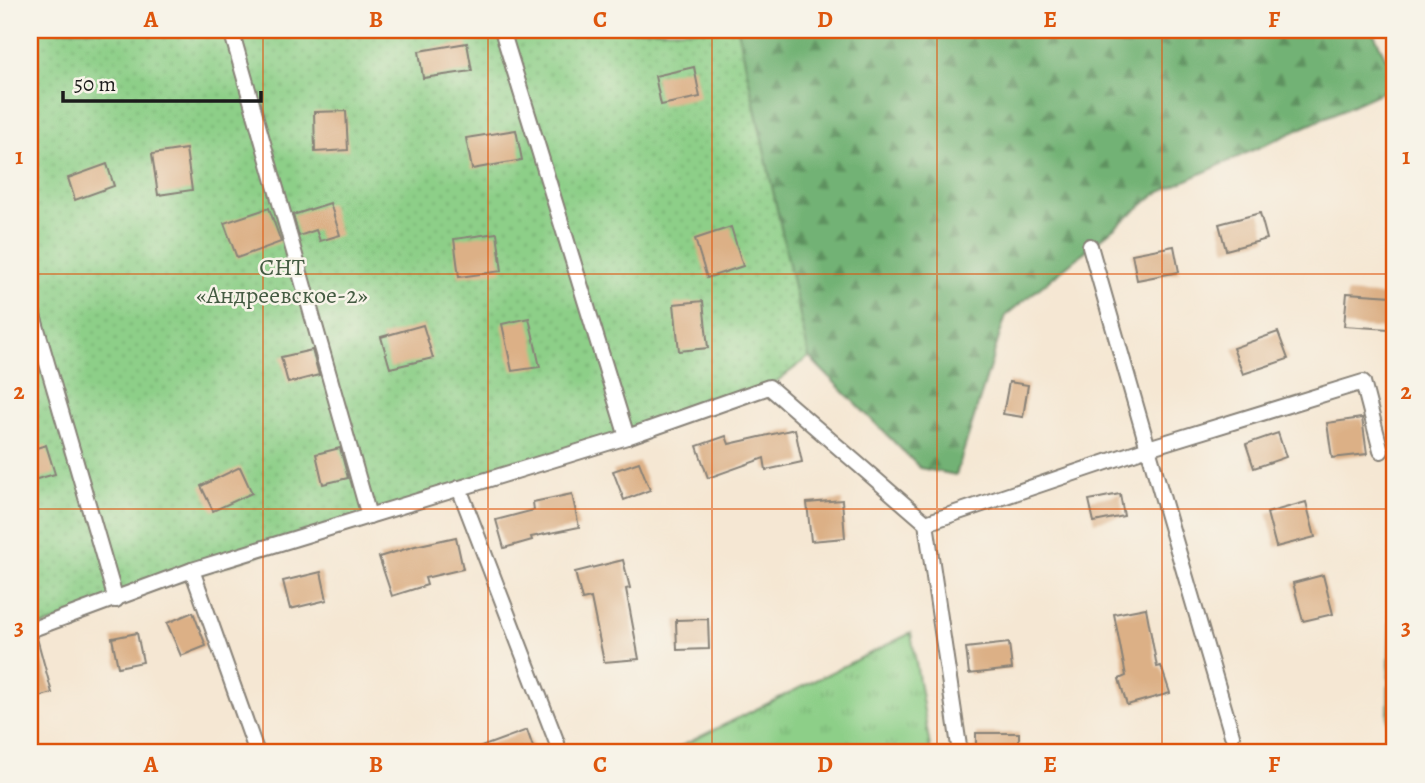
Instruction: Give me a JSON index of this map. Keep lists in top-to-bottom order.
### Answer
{
  "parks": ["СНТ «Андреевское-2»"],
  "scale_bar": "50 m",
  "grid": {
    "columns": [
      "A",
      "B",
      "C",
      "D",
      "E",
      "F"
    ],
    "rows": ["1", "2", "3"]
  }
}
